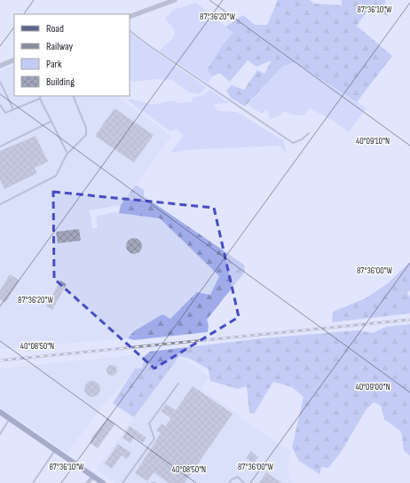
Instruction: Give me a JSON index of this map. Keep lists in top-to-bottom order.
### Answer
{
  "legend": [
    "Road",
    "Railway",
    "Park",
    "Building"
  ],
  "coordinates": [
    "87°36'10\"W",
    "87°36'20\"W",
    "40°09'10\"N",
    "87°36'00\"W",
    "40°08'50\"N",
    "40°09'00\"N"
  ]
}
